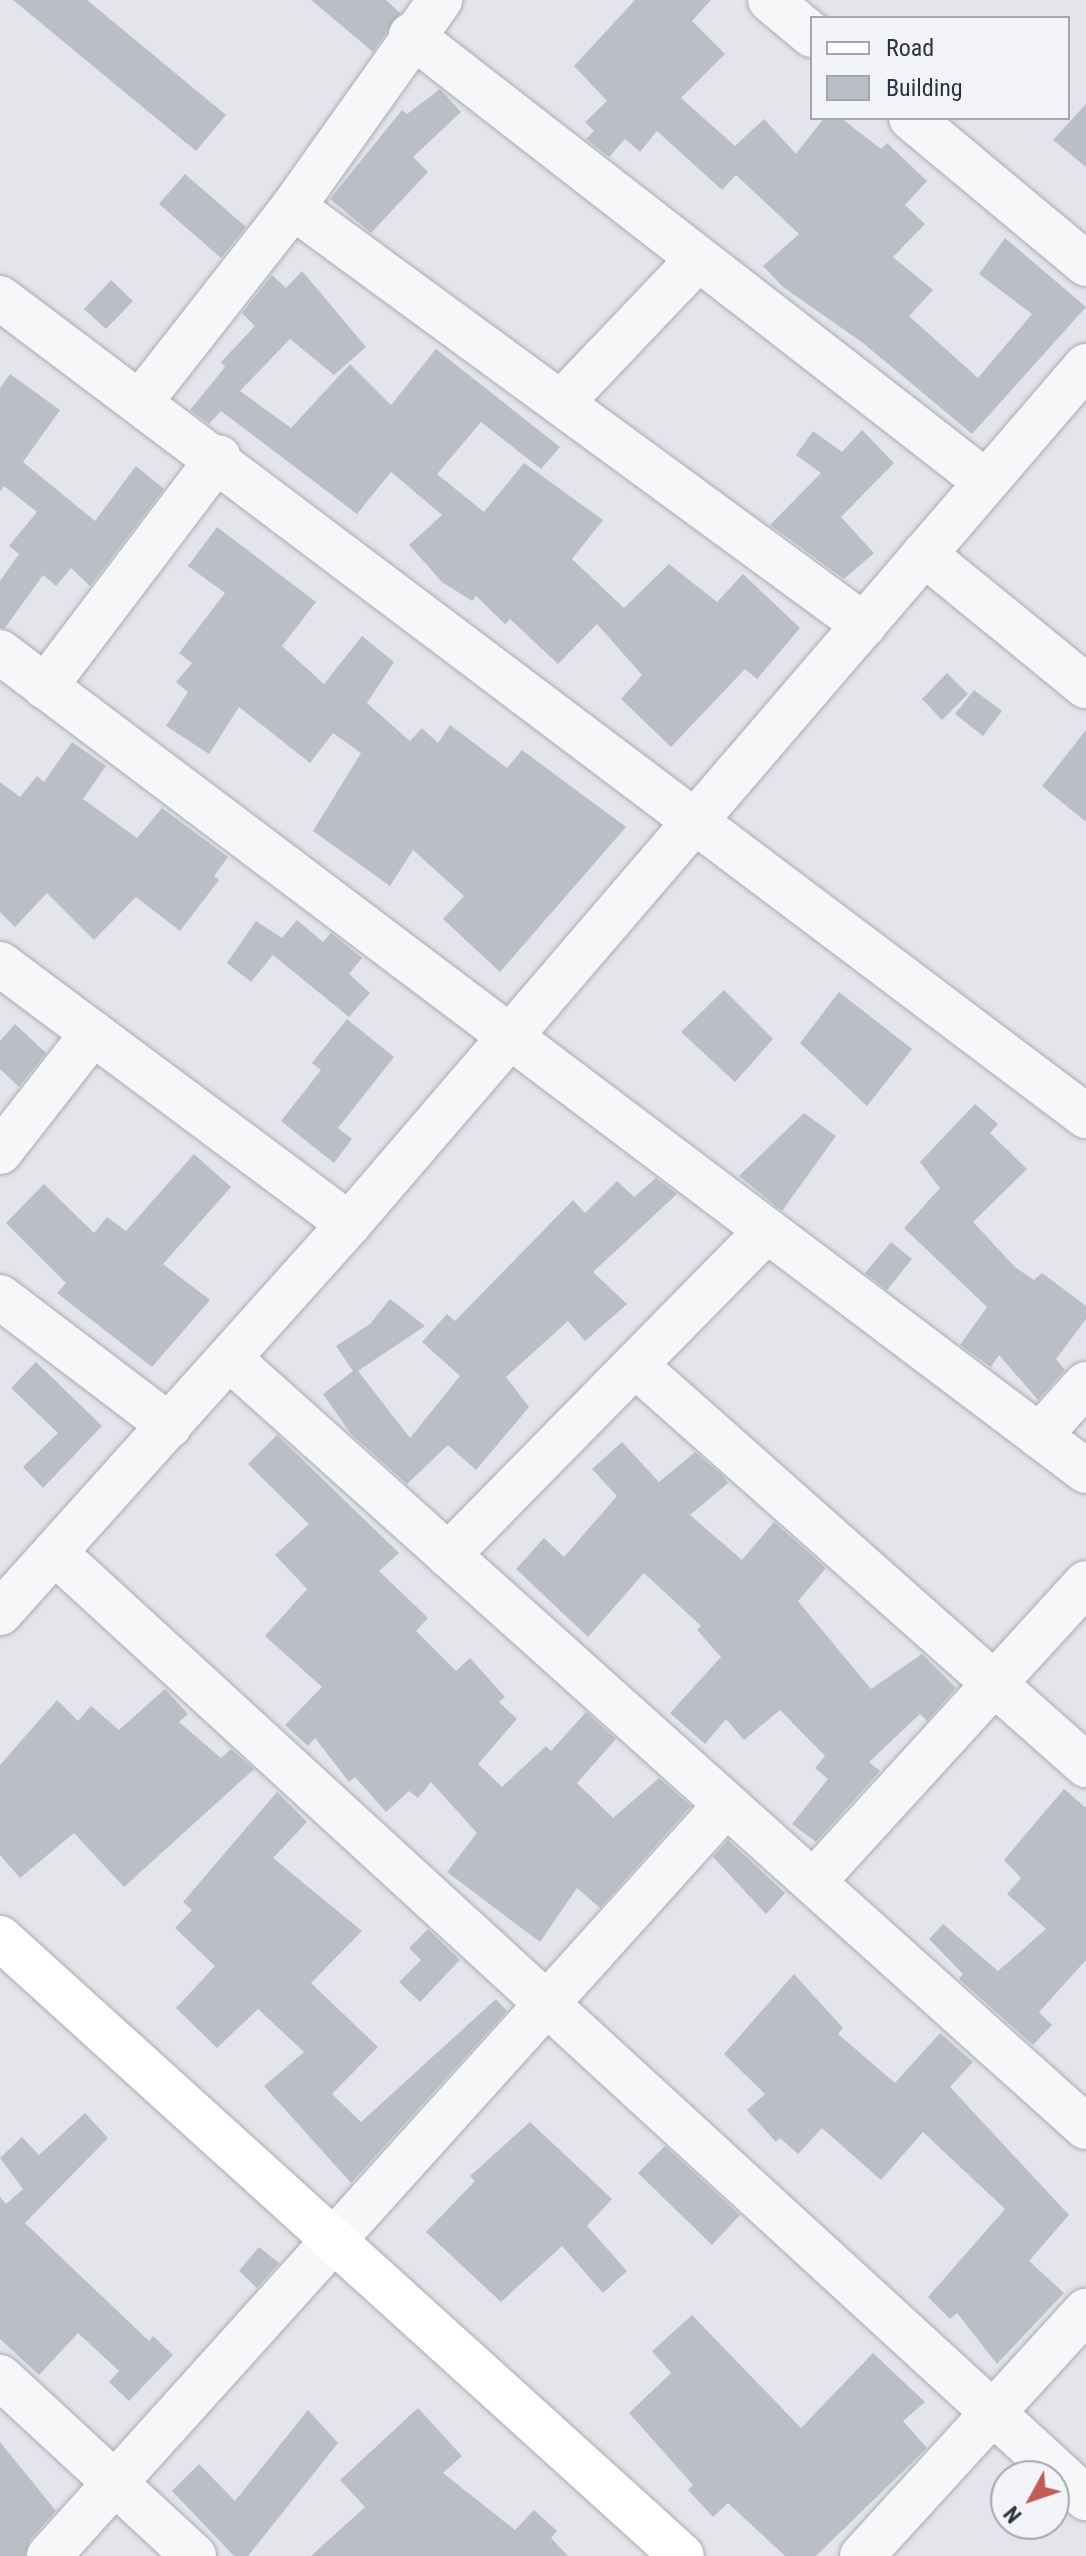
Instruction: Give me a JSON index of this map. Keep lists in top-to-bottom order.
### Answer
{
  "legend": ["Road", "Building"],
  "north": "bottom left"
}
